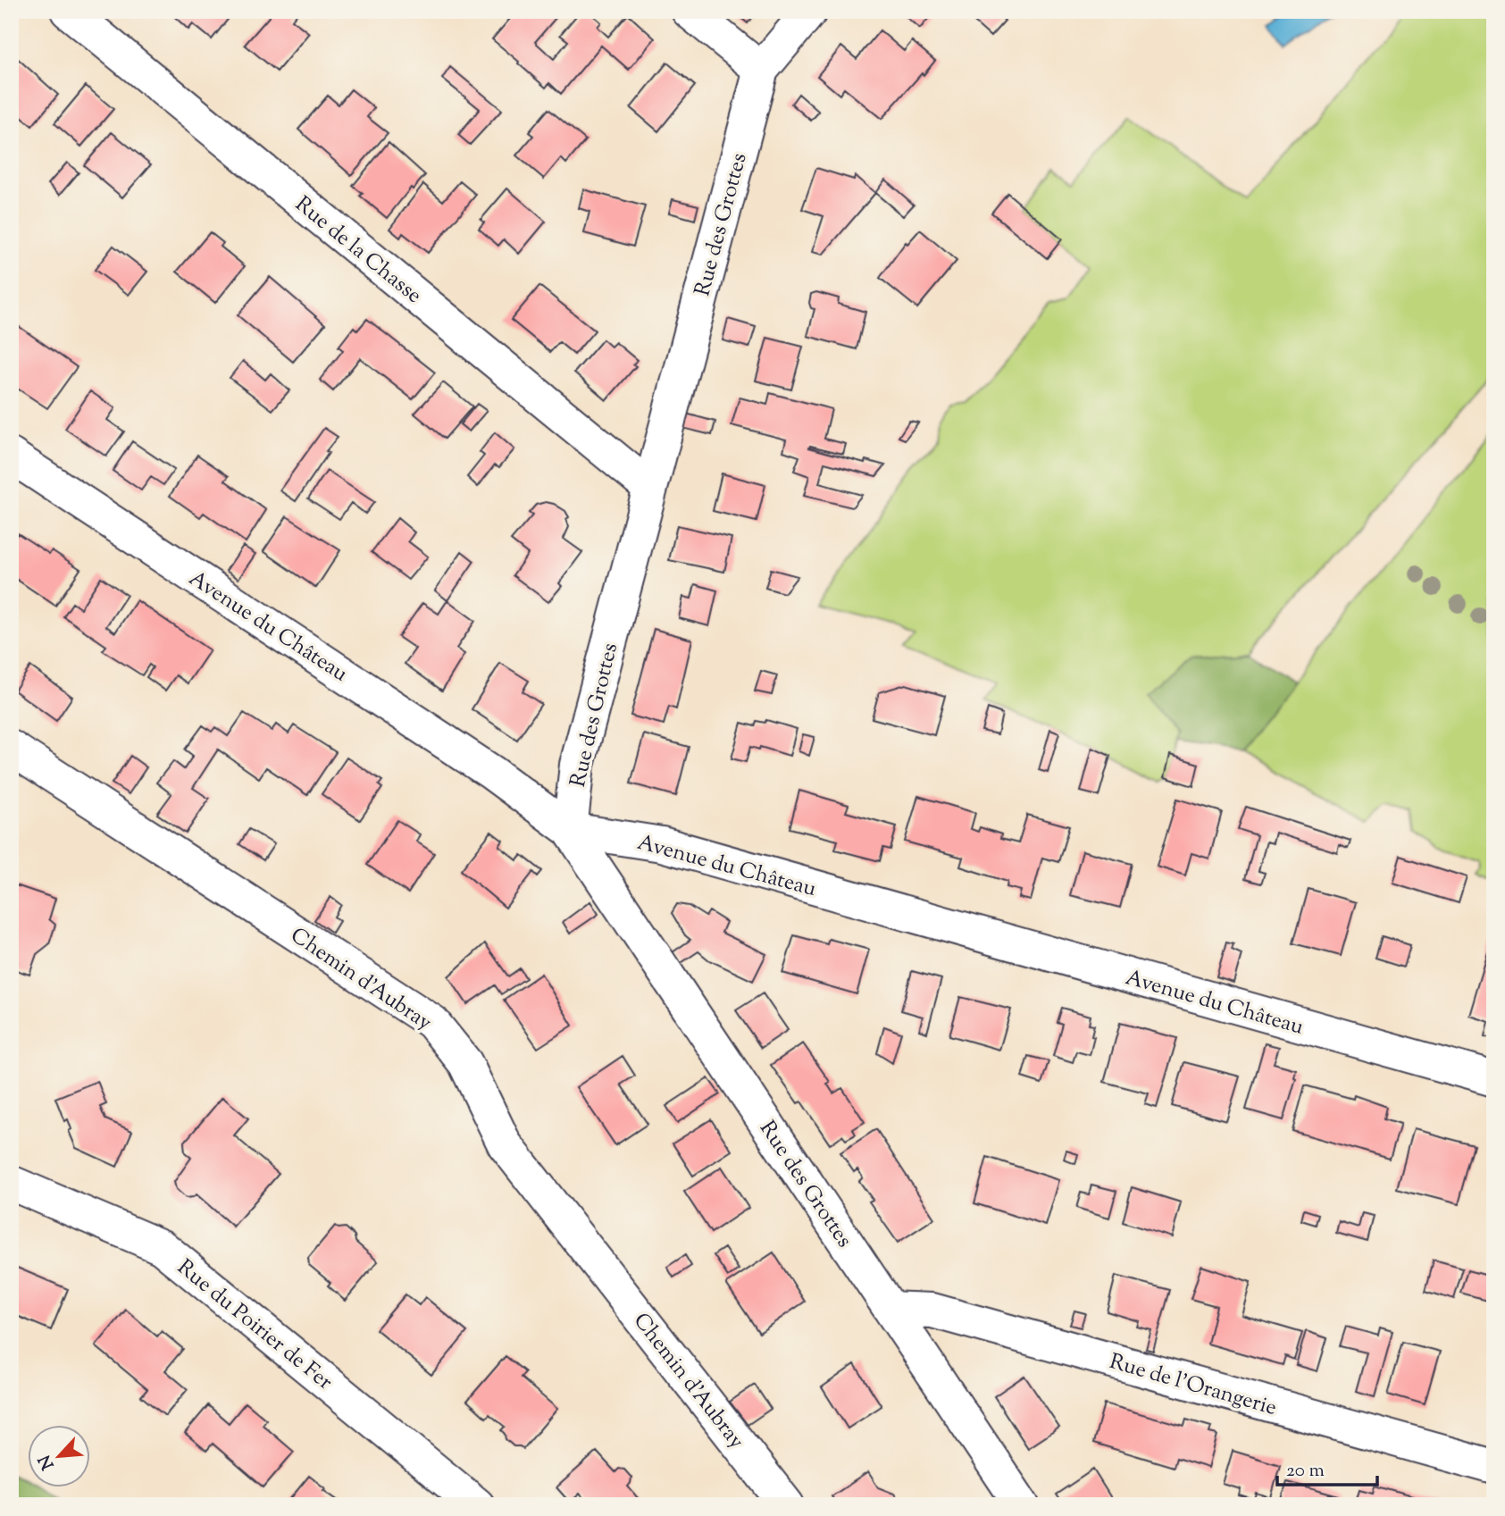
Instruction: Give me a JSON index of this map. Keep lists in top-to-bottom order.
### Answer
{
  "streets": {
    "street": [
      "Rue des Grottes",
      "Rue de la Chasse",
      "Avenue du Château",
      "Chemin d'Aubray",
      "Rue du Poirier de Fer",
      "Rue de l'Orangerie"
    ]
  },
  "crossings": [
    ["Rue des Grottes", "Rue de la Chasse"],
    ["Rue des Grottes", "Avenue du Château"],
    ["Rue des Grottes", "Rue de l'Orangerie"]
  ],
  "scale_bar": "20 m",
  "north": "bottom left"
}
